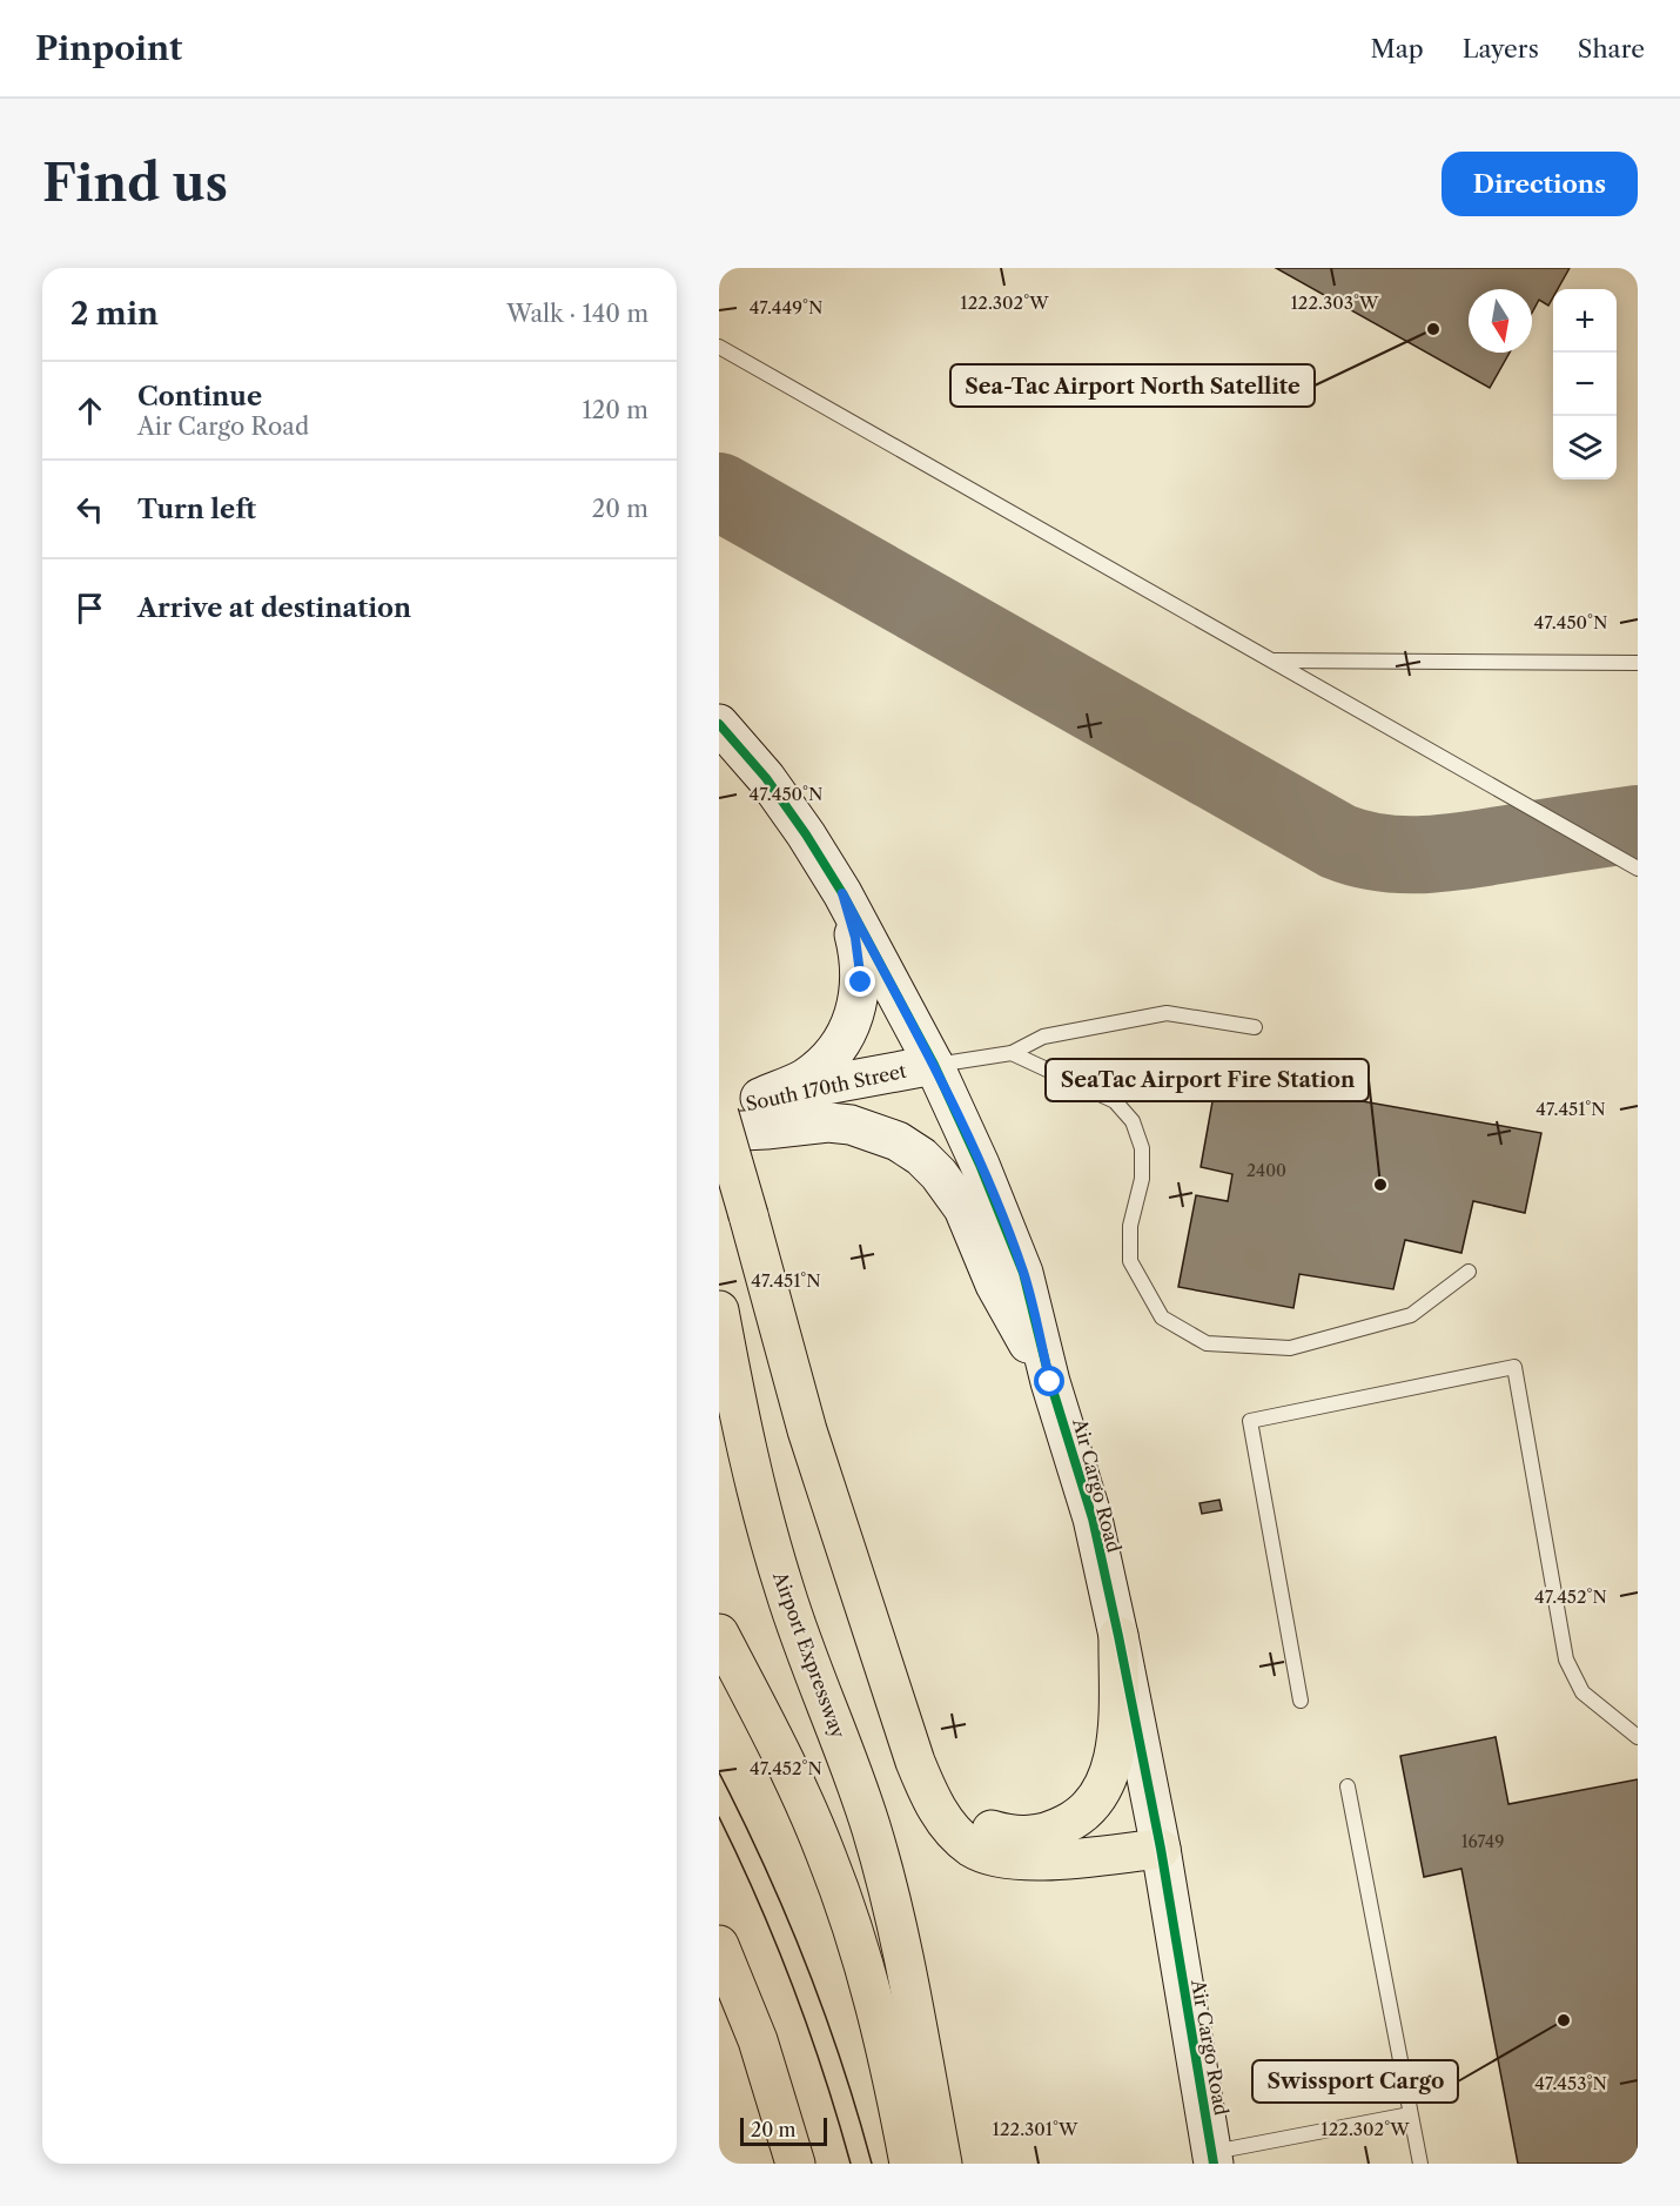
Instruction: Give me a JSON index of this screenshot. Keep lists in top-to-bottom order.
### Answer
{
  "streets": {
    "highway": ["Airport Expressway"],
    "street": ["South 170th Street", "Air Cargo Road"]
  },
  "crossings": [
    ["South 170th Street", "Air Cargo Road"]
  ],
  "places": ["Sea-Tac Airport North Satellite", "SeaTac Airport Fire Station", "Swissport Cargo"],
  "house_numbers": ["2400", "16749"],
  "scale_bar": "20 m",
  "north": "bottom",
  "page": {
    "header": "Pinpoint",
    "nav": ["Map", "Layers", "Share"],
    "buttons": "Directions",
    "title": "Find us",
    "heading": ["2 min", "Walk · 140 m"],
    "map_buttons": ["+", "−"],
    "list": [
      ["Continue", "Air Cargo Road", "120 m"],
      ["Turn left", "20 m"],
      "Arrive at destination"
    ],
    "scale": "20 m"
  },
  "coordinates": [
    "122.302°W",
    "122.303°W",
    "47.449°N",
    "47.450°N",
    "47.451°N",
    "47.452°N",
    "47.453°N",
    "122.301°W"
  ]
}
